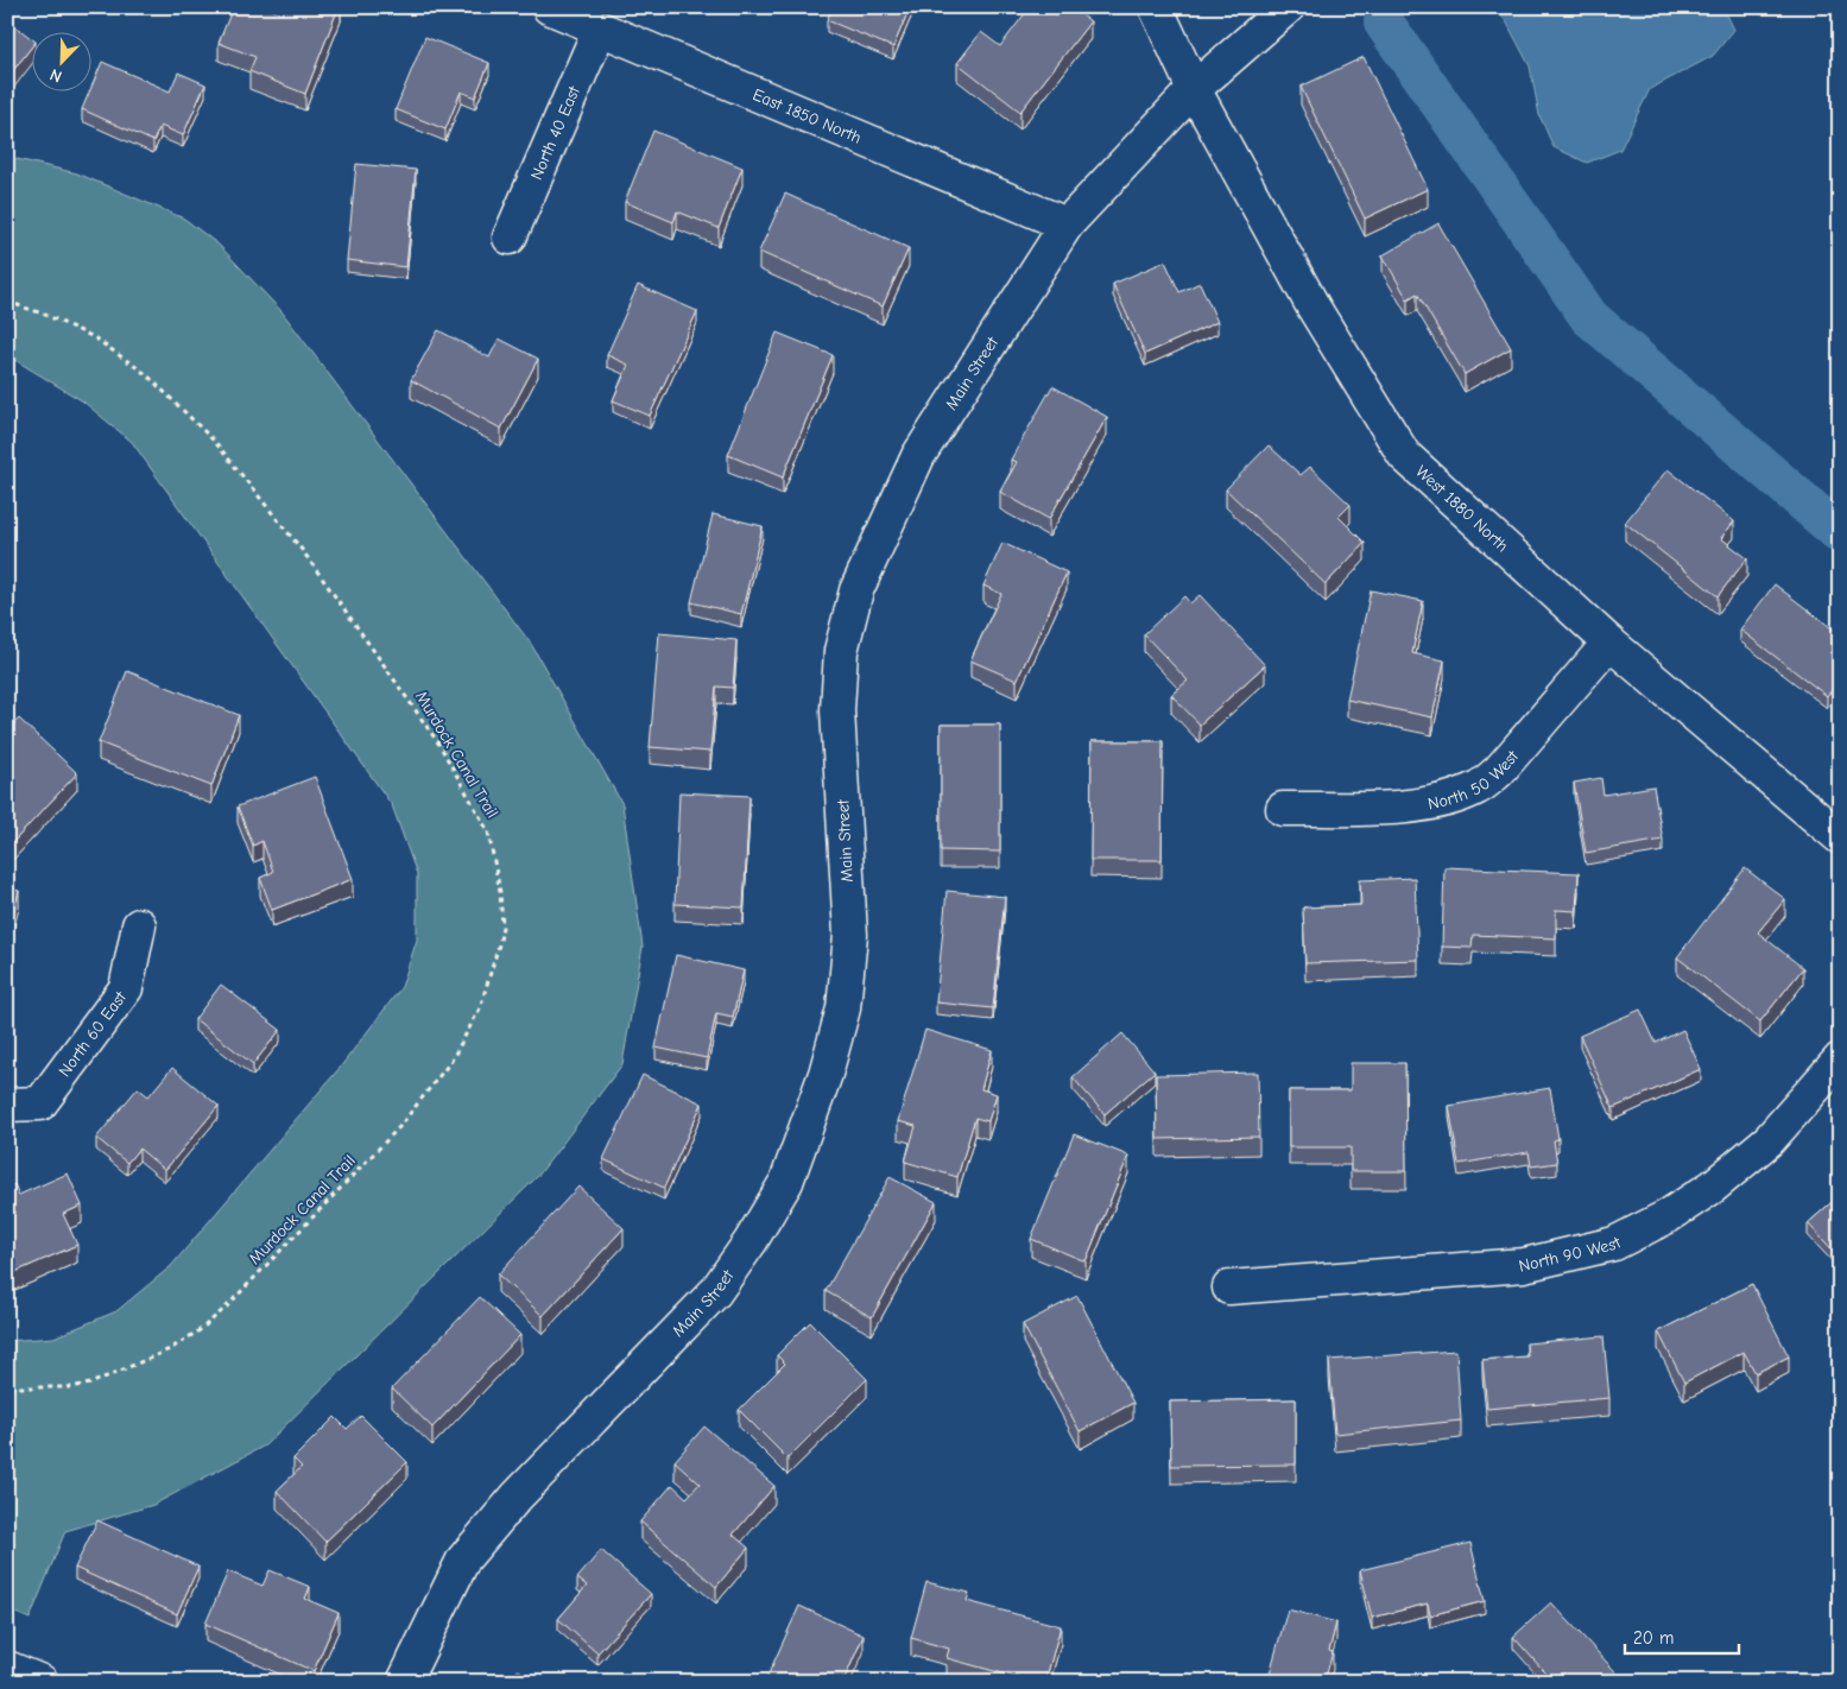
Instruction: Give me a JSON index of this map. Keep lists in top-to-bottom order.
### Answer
{
  "streets": {
    "street": [
      "East 1850 North",
      "North 40 East",
      "Main Street",
      "West 1880 North",
      "North 50 West",
      "North 60 East",
      "North 90 West"
    ],
    "path": ["Murdock Canal Trail"]
  },
  "crossings": [
    ["East 1850 North", "North 40 East"],
    ["East 1850 North", "Main Street"],
    ["Main Street", "West 1880 North"],
    ["West 1880 North", "North 50 West"]
  ],
  "scale_bar": "20 m",
  "north": "bottom left"
}
